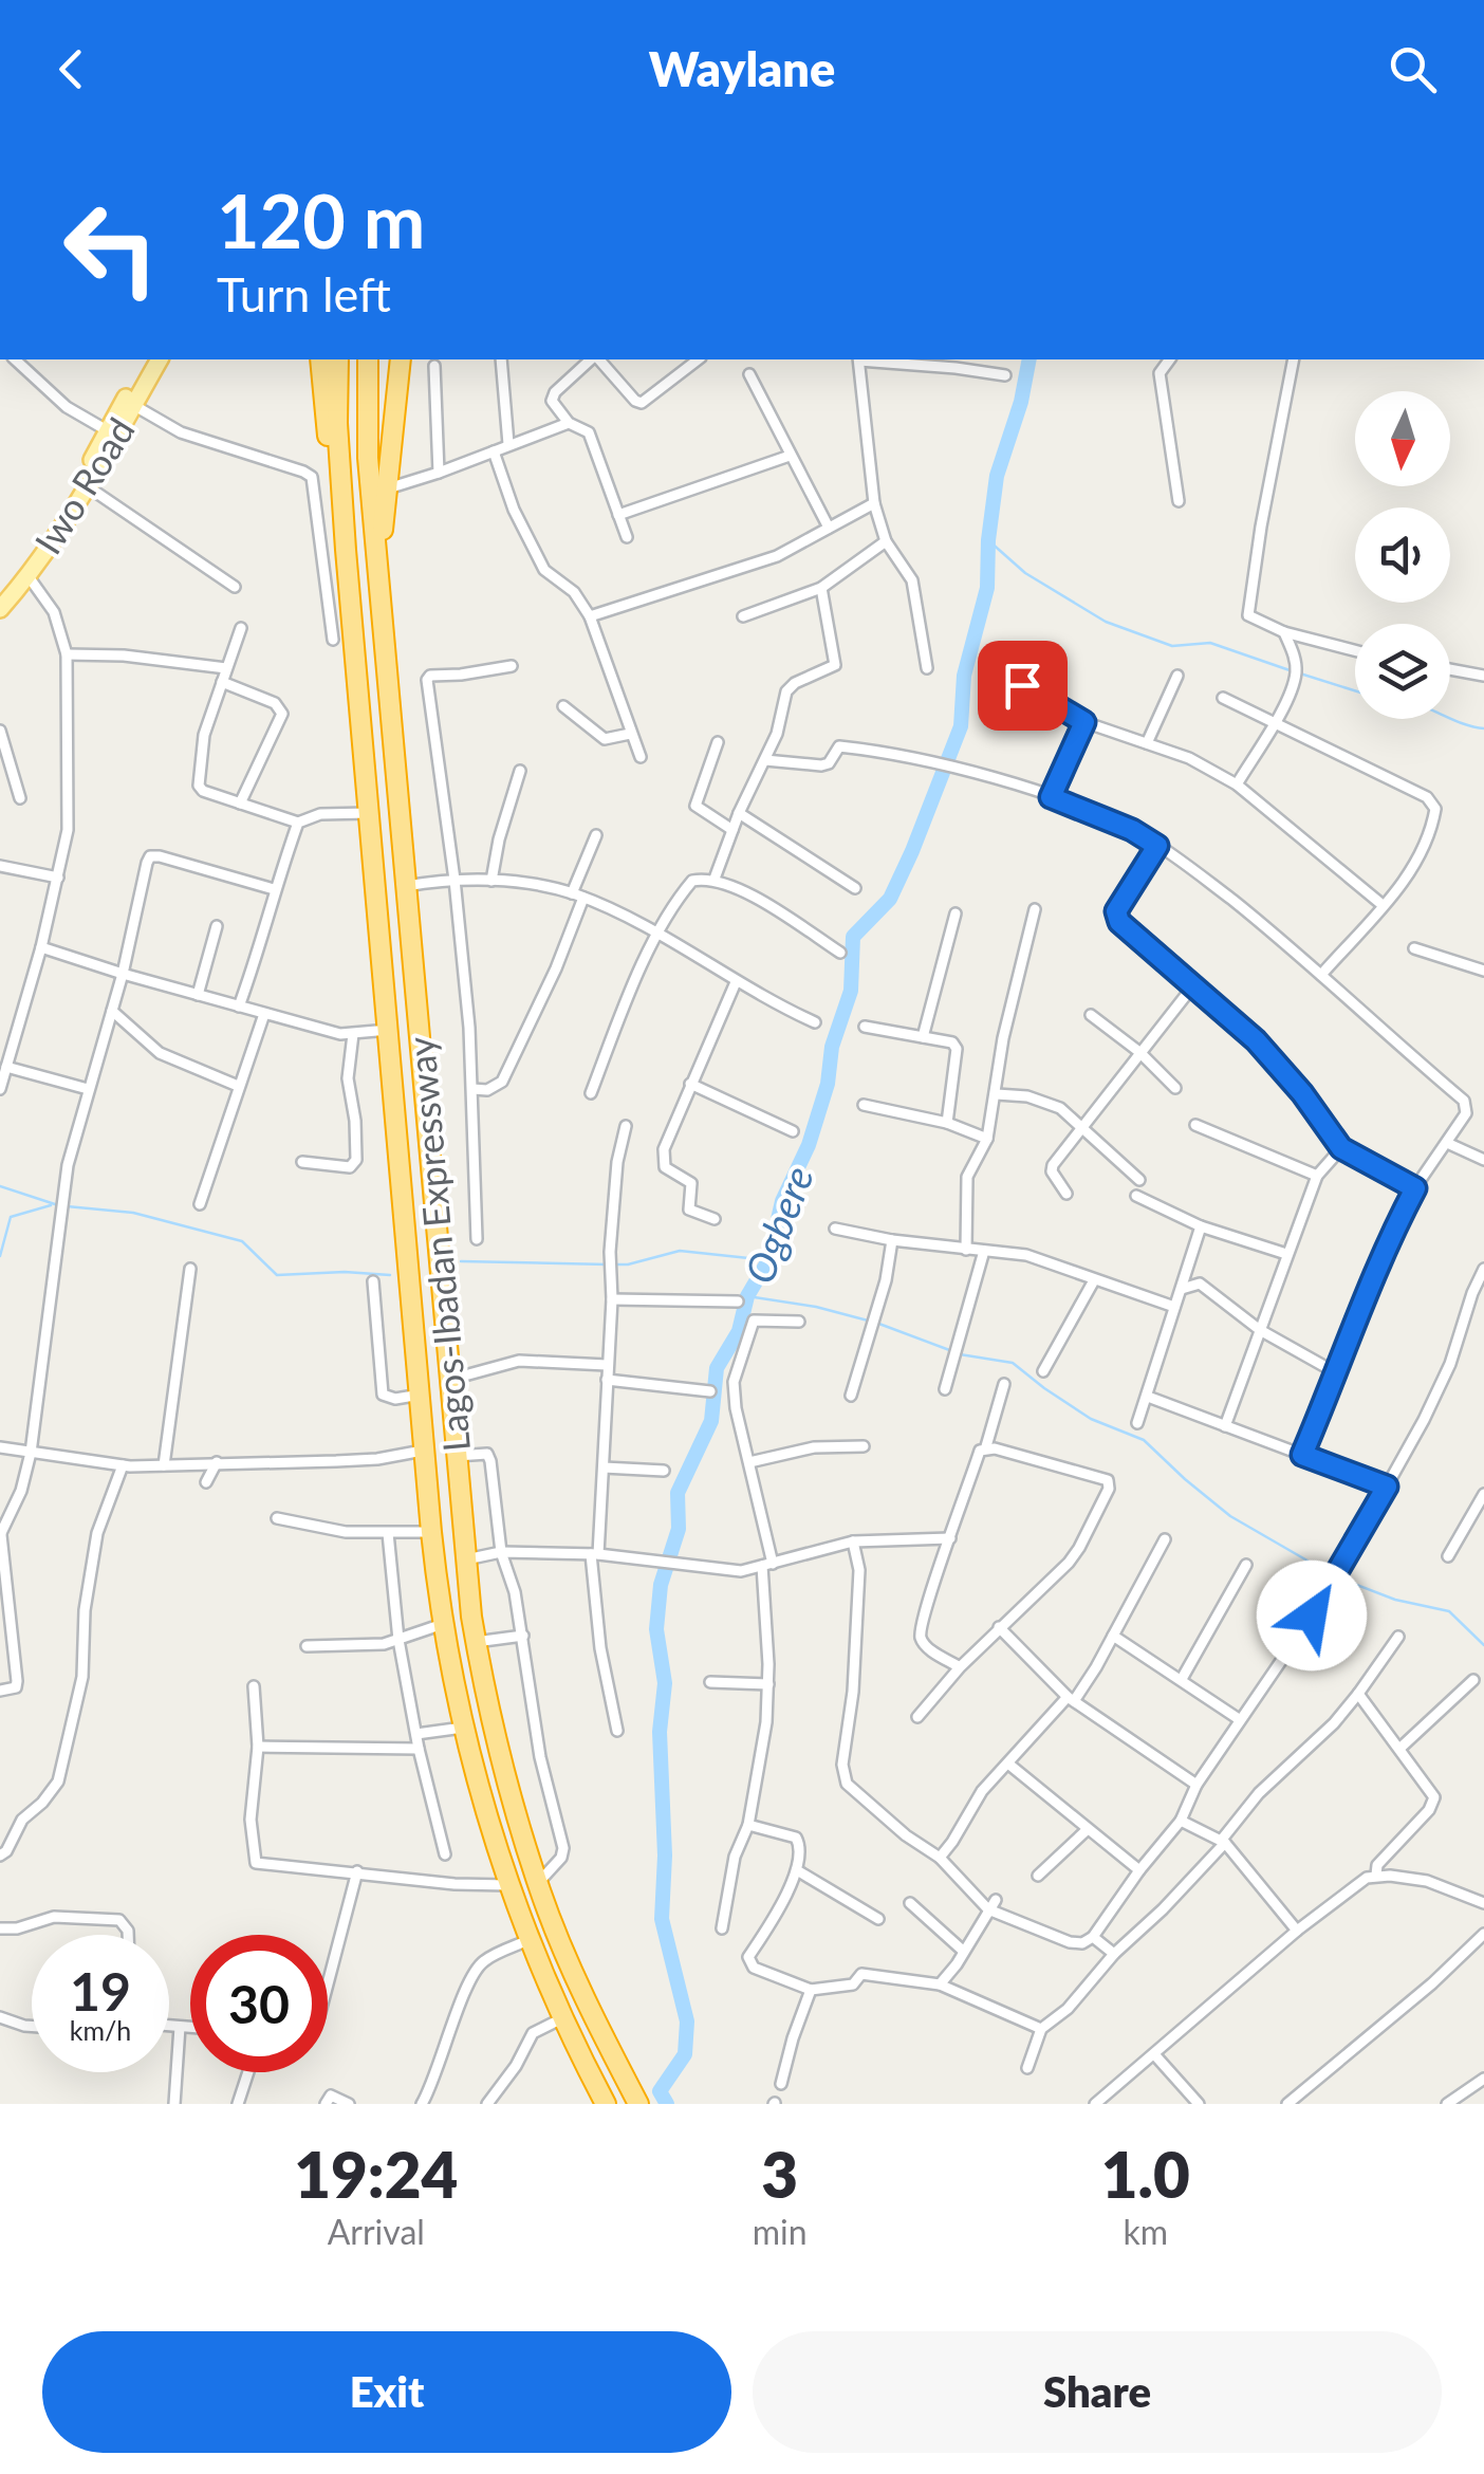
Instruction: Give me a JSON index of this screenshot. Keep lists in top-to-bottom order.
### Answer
{
  "streets": {
    "highway": ["Lagos-Ibadan Expressway"],
    "main road": ["Iwo Road"]
  },
  "water": ["Ogbere"],
  "north": "bottom",
  "page": {
    "header": "Waylane",
    "turn": ["120 m", "Turn left"],
    "speed": "19 km/h",
    "limit": "30",
    "eta": [
      "19:24",
      "Arrival",
      "3",
      "min",
      "1.0",
      "km"
    ],
    "buttons": ["Exit", "Share"]
  }
}
